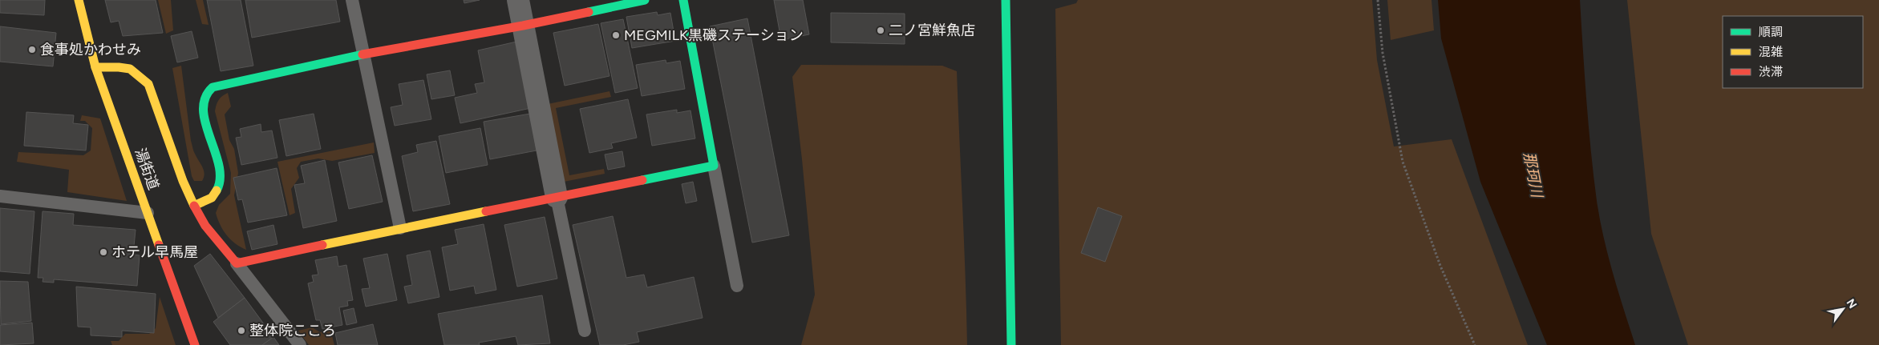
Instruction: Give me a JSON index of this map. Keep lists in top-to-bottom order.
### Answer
{
  "streets": {
    "street": ["湯街道"]
  },
  "water": ["那珂川"],
  "places": [
    "二ノ宮鮮魚店",
    "MEGMILK黒磯ステーション",
    "食事処かわせみ",
    "ホテル早馬屋",
    "整体院こころ"
  ],
  "legend": ["順調", "混雑", "渋滞"],
  "north": "top right"
}
